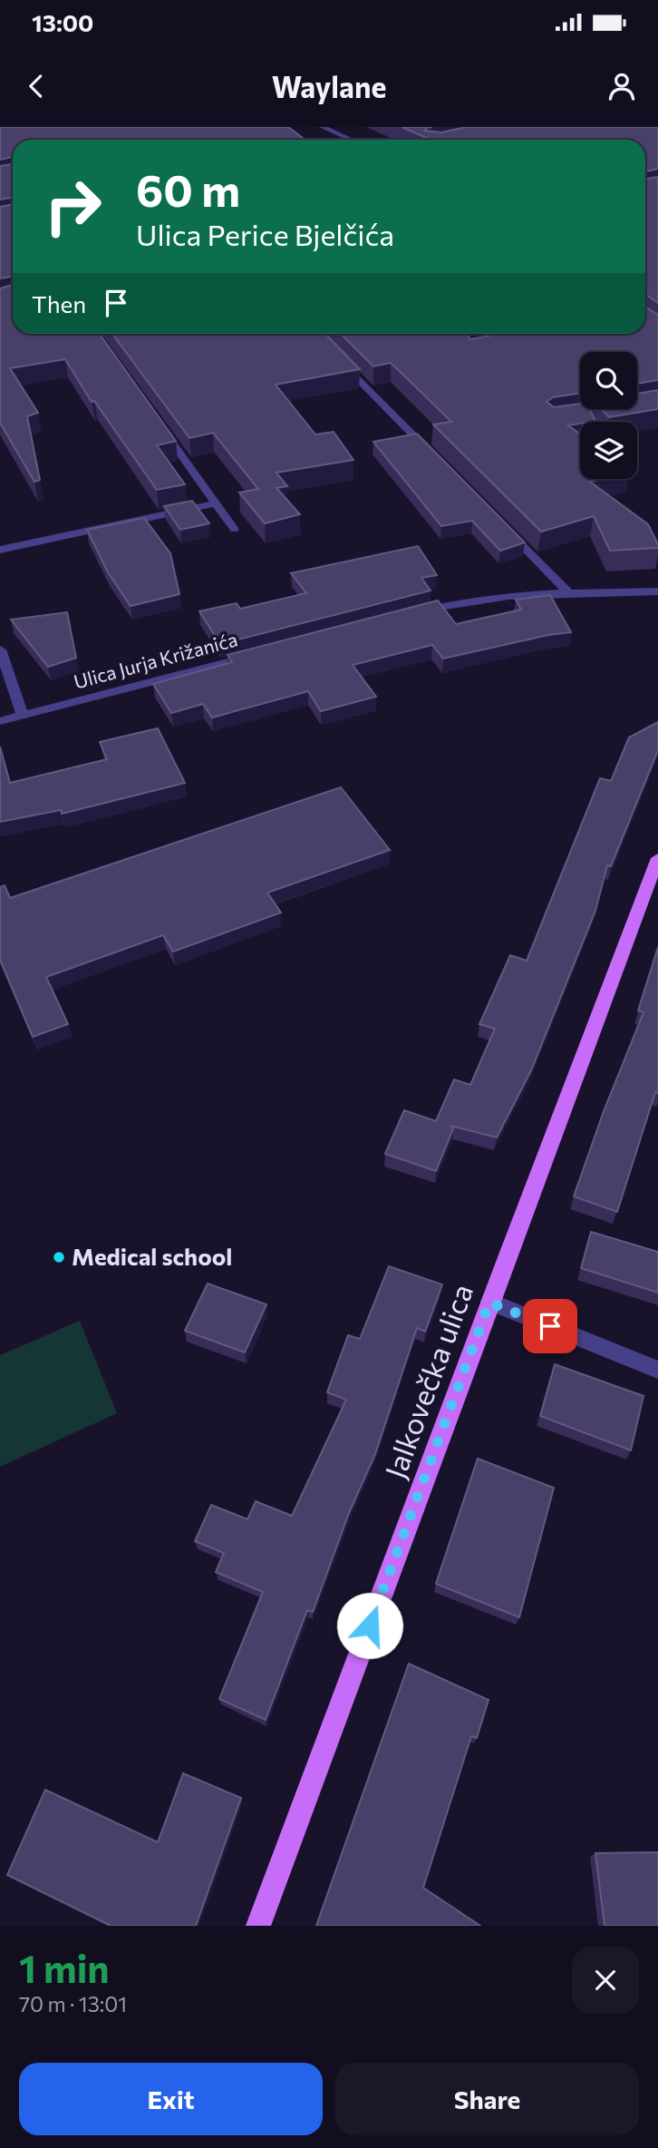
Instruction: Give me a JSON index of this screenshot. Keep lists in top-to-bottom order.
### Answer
{
  "streets": {
    "main road": ["Jalkovečka ulica"],
    "street": ["Ulica Jurja Križanića"]
  },
  "places": ["Medical school"],
  "page": {
    "status": "13:00",
    "header": "Waylane",
    "turn": ["60 m", "Ulica Perice Bjelčića"],
    "then": "Then",
    "heading": ["1 min", "70 m · 13:01"],
    "buttons": ["Exit", "Share"]
  }
}
